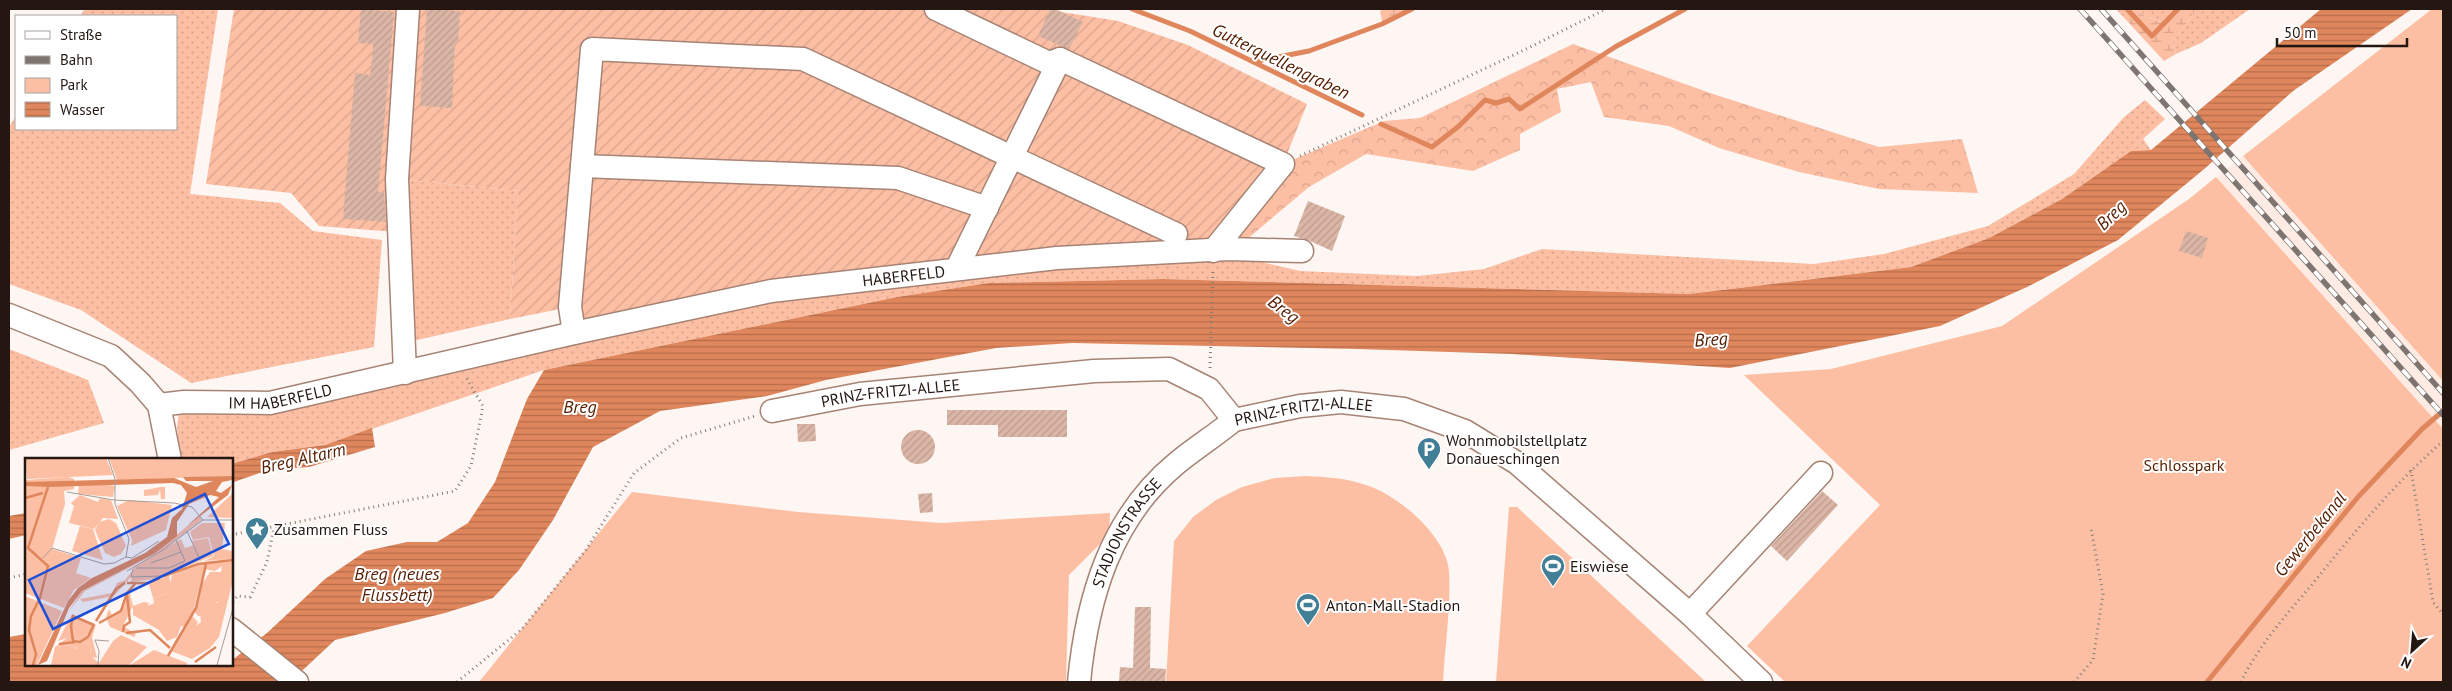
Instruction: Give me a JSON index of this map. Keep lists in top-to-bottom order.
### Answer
{
  "streets": {
    "street": [
      "HABERFELD",
      "PRINZ-FRITZI-ALLEE",
      "IM HABERFELD",
      "STADIONSTRASSE"
    ]
  },
  "crossings": [
    ["HABERFELD", "IM HABERFELD"],
    ["PRINZ-FRITZI-ALLEE", "STADIONSTRASSE"]
  ],
  "water": [
    "Gutterquellengraben",
    "Breg",
    "Breg Altarm",
    "Gewerbekanal",
    "Breg (neues Flussbett)"
  ],
  "parks": ["Schlosspark"],
  "places": {
    "parking": ["Wohnmobilstellplatz Donaueschingen"],
    "place": ["Zusammen Fluss"],
    "sports": ["Eiswiese", "Anton-Mall-Stadion"]
  },
  "legend": [
    "Straße",
    "Bahn",
    "Park",
    "Wasser"
  ],
  "scale_bar": "50 m",
  "north": "bottom left"
}
